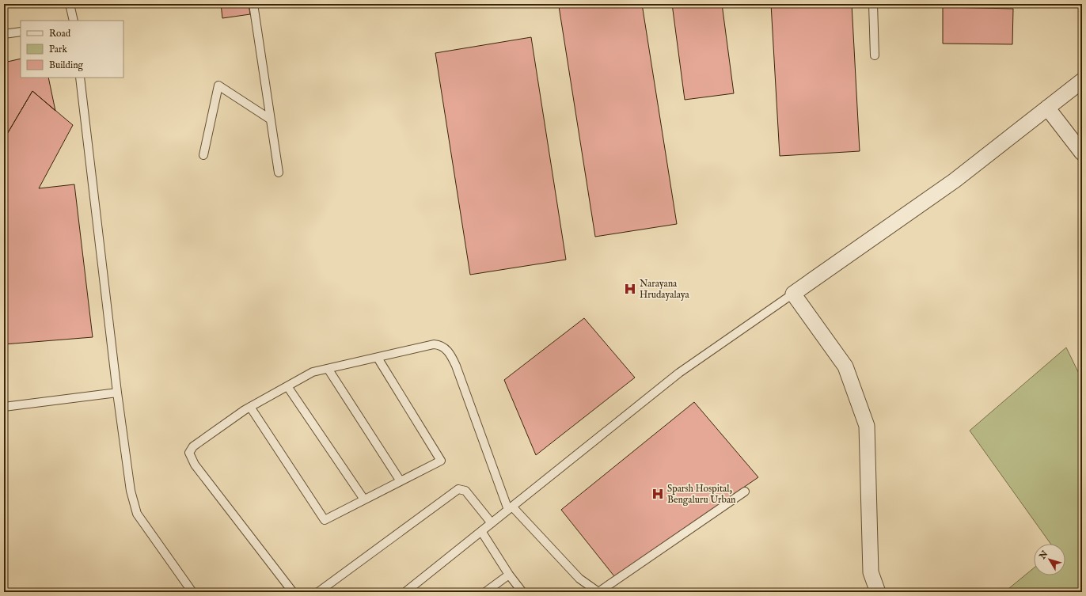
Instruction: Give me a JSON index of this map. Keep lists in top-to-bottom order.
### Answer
{
  "places": {
    "hospital": ["Narayana Hrudayalaya", "Sparsh Hospital, Bengaluru Urban"]
  },
  "legend": ["Road", "Park", "Building"],
  "north": "top left"
}
